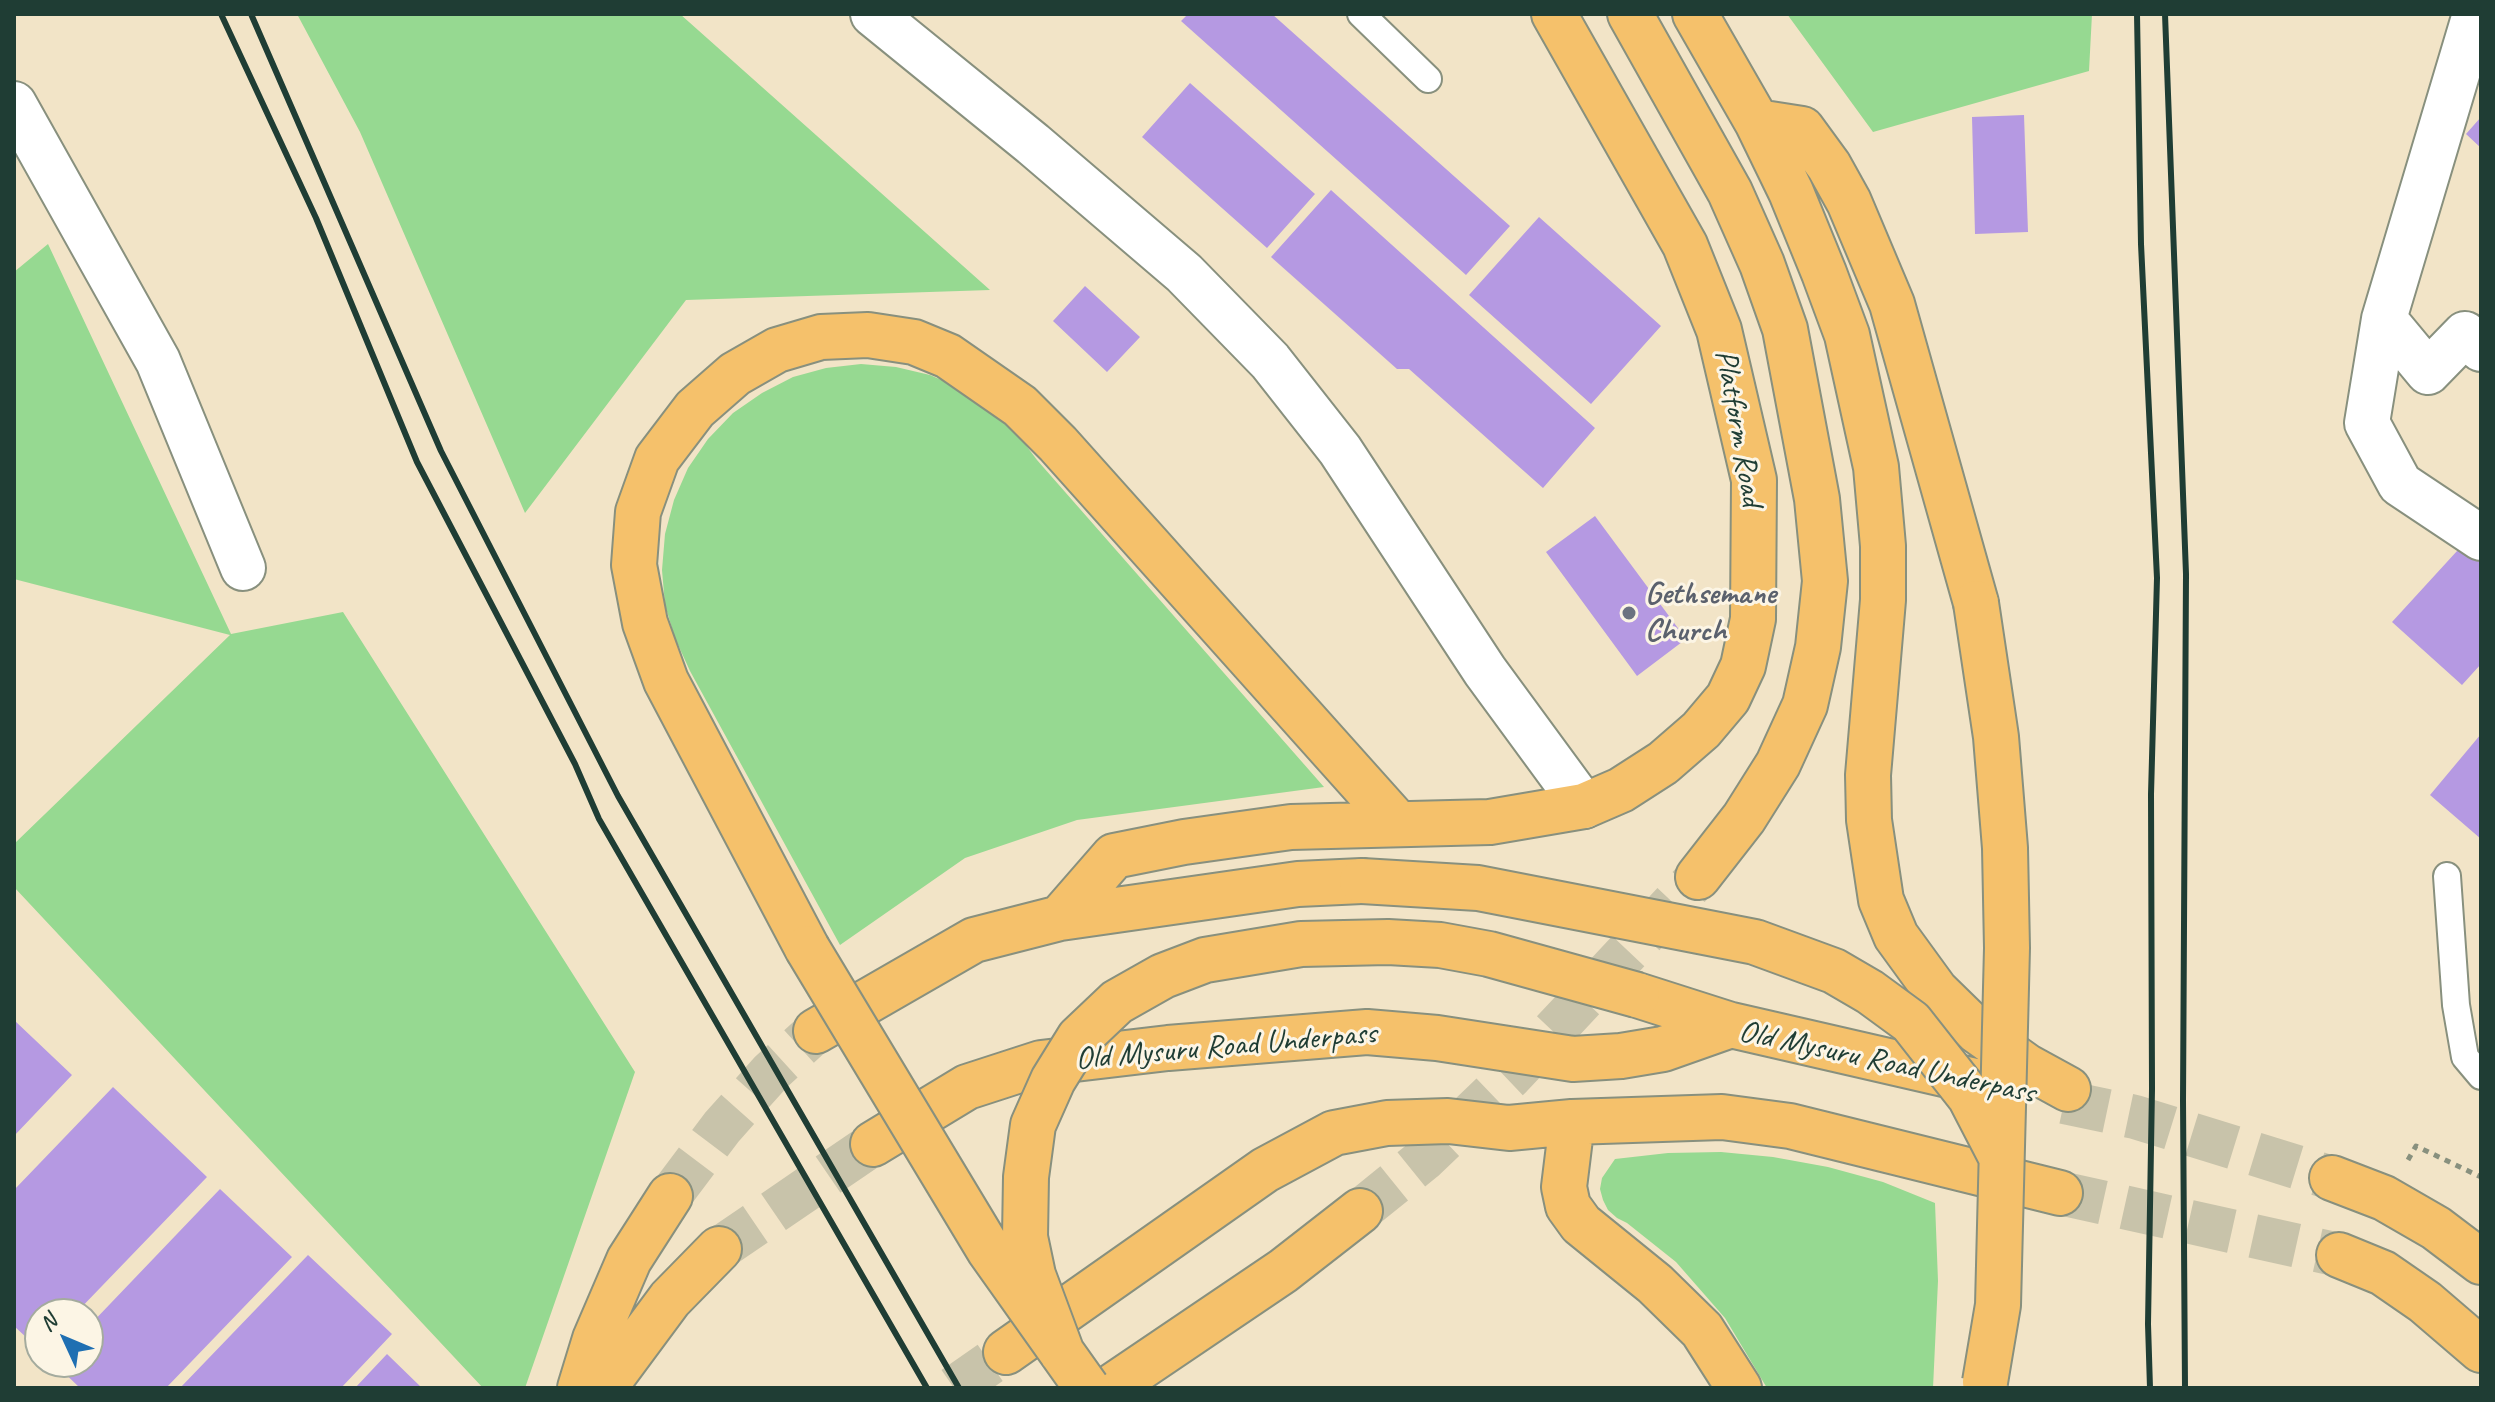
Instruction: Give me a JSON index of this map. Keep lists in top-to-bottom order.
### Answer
{
  "streets": {
    "main road": ["Platform Road", "Old Mysuru Road Underpass"]
  },
  "places": ["Gethsemane Church"],
  "north": "top left"
}
